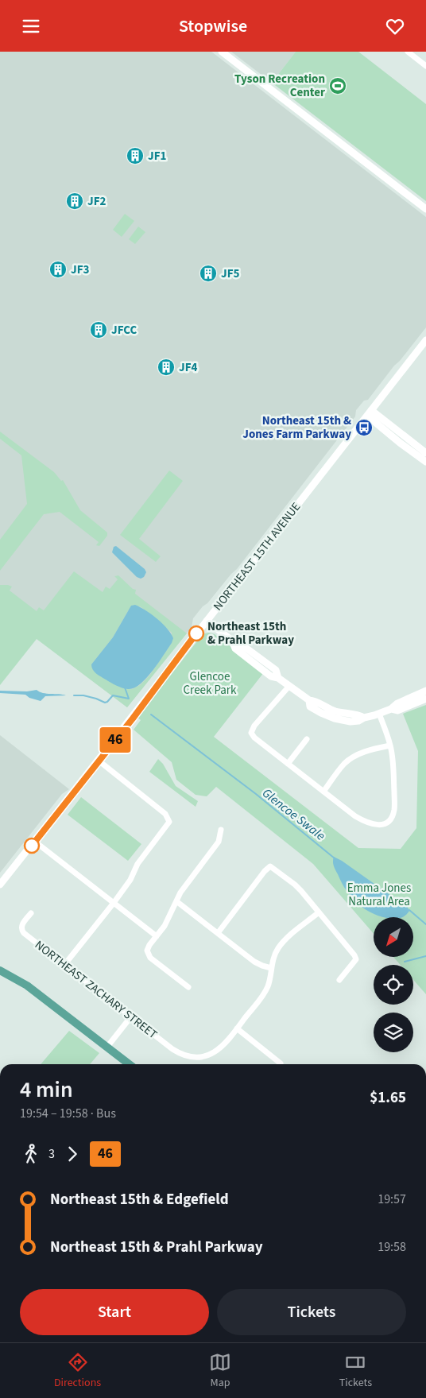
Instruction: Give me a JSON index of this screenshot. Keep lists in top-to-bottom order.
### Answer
{
  "streets": {
    "street": ["NORTHEAST 15TH AVENUE", "NORTHEAST ZACHARY STREET"]
  },
  "water": ["Glencoe Swale"],
  "parks": ["Glencoe Creek Park", "Emma Jones Natural Area"],
  "places": {
    "sports": ["Tyson Recreation Center"],
    "building": [
      "JF1",
      "JF2",
      "JF3",
      "JF5",
      "JFCC",
      "JF4"
    ],
    "bus stop": ["Northeast 15th & Jones Farm Parkway"],
    "other": ["Northeast 15th & Prahl Parkway"]
  },
  "lines": ["bus line 46"],
  "north": "bottom left",
  "page": {
    "header": "Stopwise",
    "on_map": "46",
    "heading": ["4 min", "19:54 – 19:58 · Bus", "$1.65"],
    "legs": ["3", "46"],
    "list": [
      {
        "name": "Northeast 15th & Edgefield",
        "value": "19:57"
      },
      {
        "name": "Northeast 15th & Prahl Parkway",
        "value": "19:58"
      }
    ],
    "buttons": ["Start", "Tickets"],
    "tabs": ["Directions", "Map", "Tickets"]
  }
}
